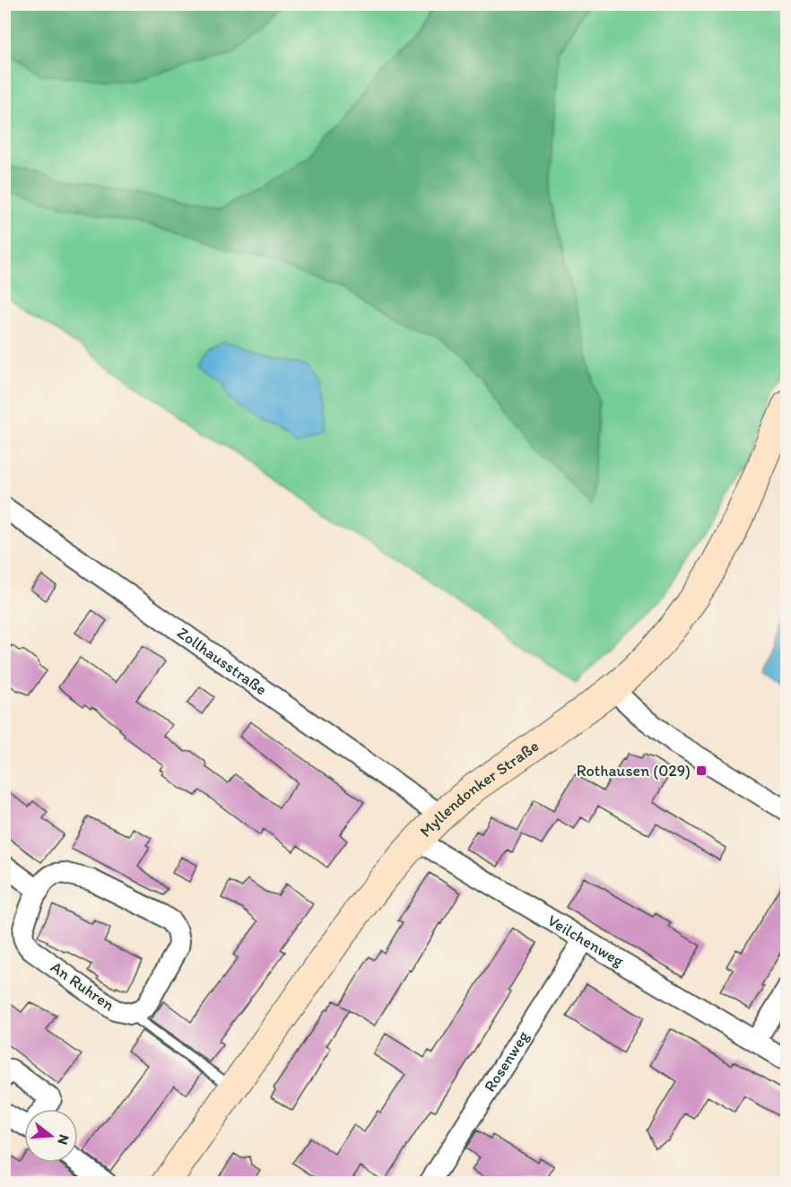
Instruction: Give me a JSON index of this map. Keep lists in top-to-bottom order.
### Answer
{
  "streets": {
    "street": [
      "Zollhausstraße",
      "Myllendonker Straße",
      "Veilchenweg",
      "An Ruhren",
      "Rosenweg"
    ]
  },
  "crossings": [
    ["Zollhausstraße", "Myllendonker Straße"],
    ["Myllendonker Straße", "Veilchenweg"],
    ["Veilchenweg", "Rosenweg"]
  ],
  "places": {
    "transit": ["Rothausen (029)"]
  },
  "north": "right"
}
